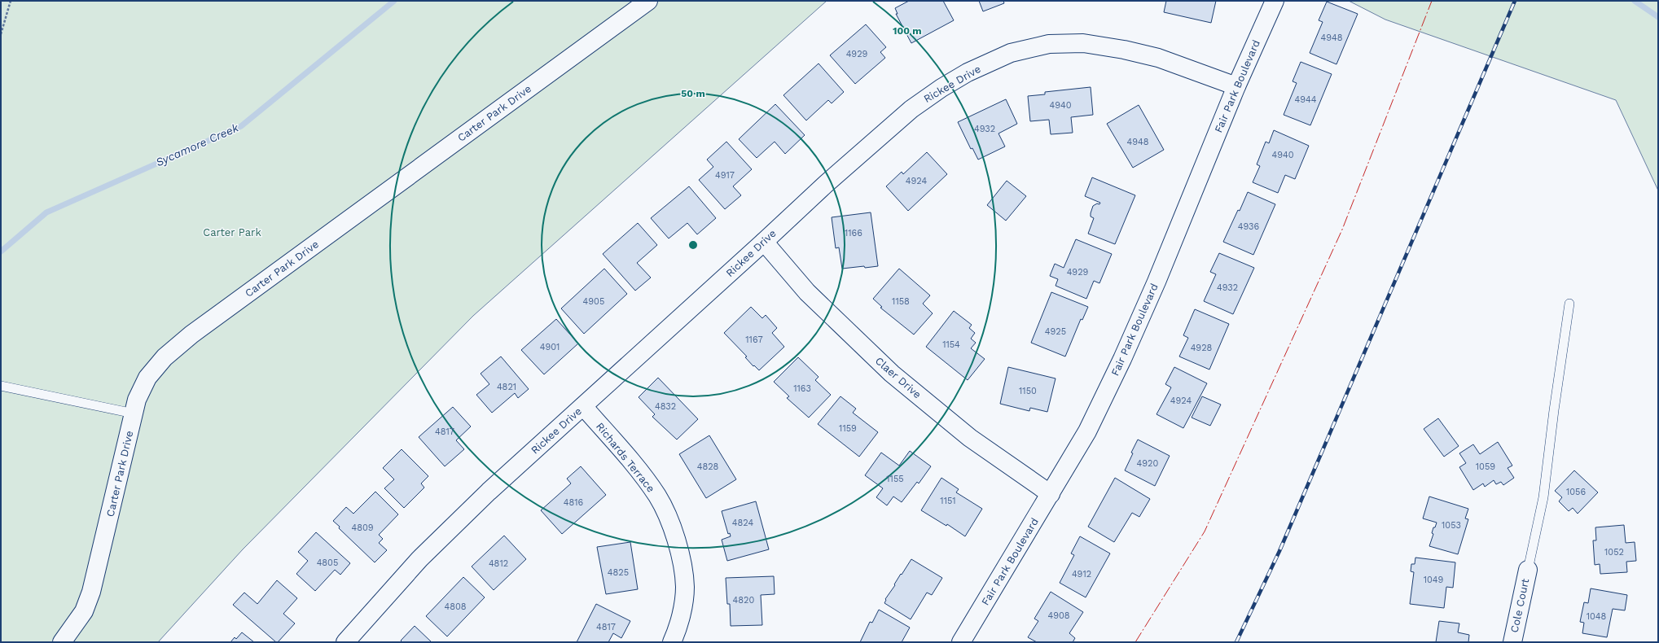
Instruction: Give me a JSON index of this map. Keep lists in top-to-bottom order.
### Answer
{
  "streets": {
    "street": [
      "Rickee Drive",
      "Fair Park Boulevard",
      "Carter Park Drive",
      "Claer Drive",
      "Richards Terrace",
      "Cole Court"
    ]
  },
  "crossings": [
    ["Rickee Drive", "Fair Park Boulevard"],
    ["Rickee Drive", "Claer Drive"],
    ["Rickee Drive", "Richards Terrace"],
    ["Fair Park Boulevard", "Claer Drive"]
  ],
  "water": ["Sycamore Creek"],
  "parks": ["Carter Park"],
  "house_numbers": [
    "4948",
    "4929",
    "4944",
    "4940",
    "4932",
    "4948",
    "4940",
    "4917",
    "4924",
    "4936",
    "1166",
    "4929",
    "4932",
    "4905",
    "1158",
    "4925",
    "1167",
    "1154",
    "4901",
    "4928",
    "4821",
    "1163",
    "1150",
    "4924",
    "4832",
    "1159",
    "4817",
    "4920",
    "4828",
    "1059",
    "1155",
    "1056",
    "1151",
    "4816",
    "4824",
    "1053",
    "4809",
    "1052",
    "4805",
    "4812",
    "4825",
    "4912",
    "1049",
    "4820",
    "4808",
    "4908",
    "1048",
    "4817"
  ],
  "rings": ["100 m", "50 m"]
}
